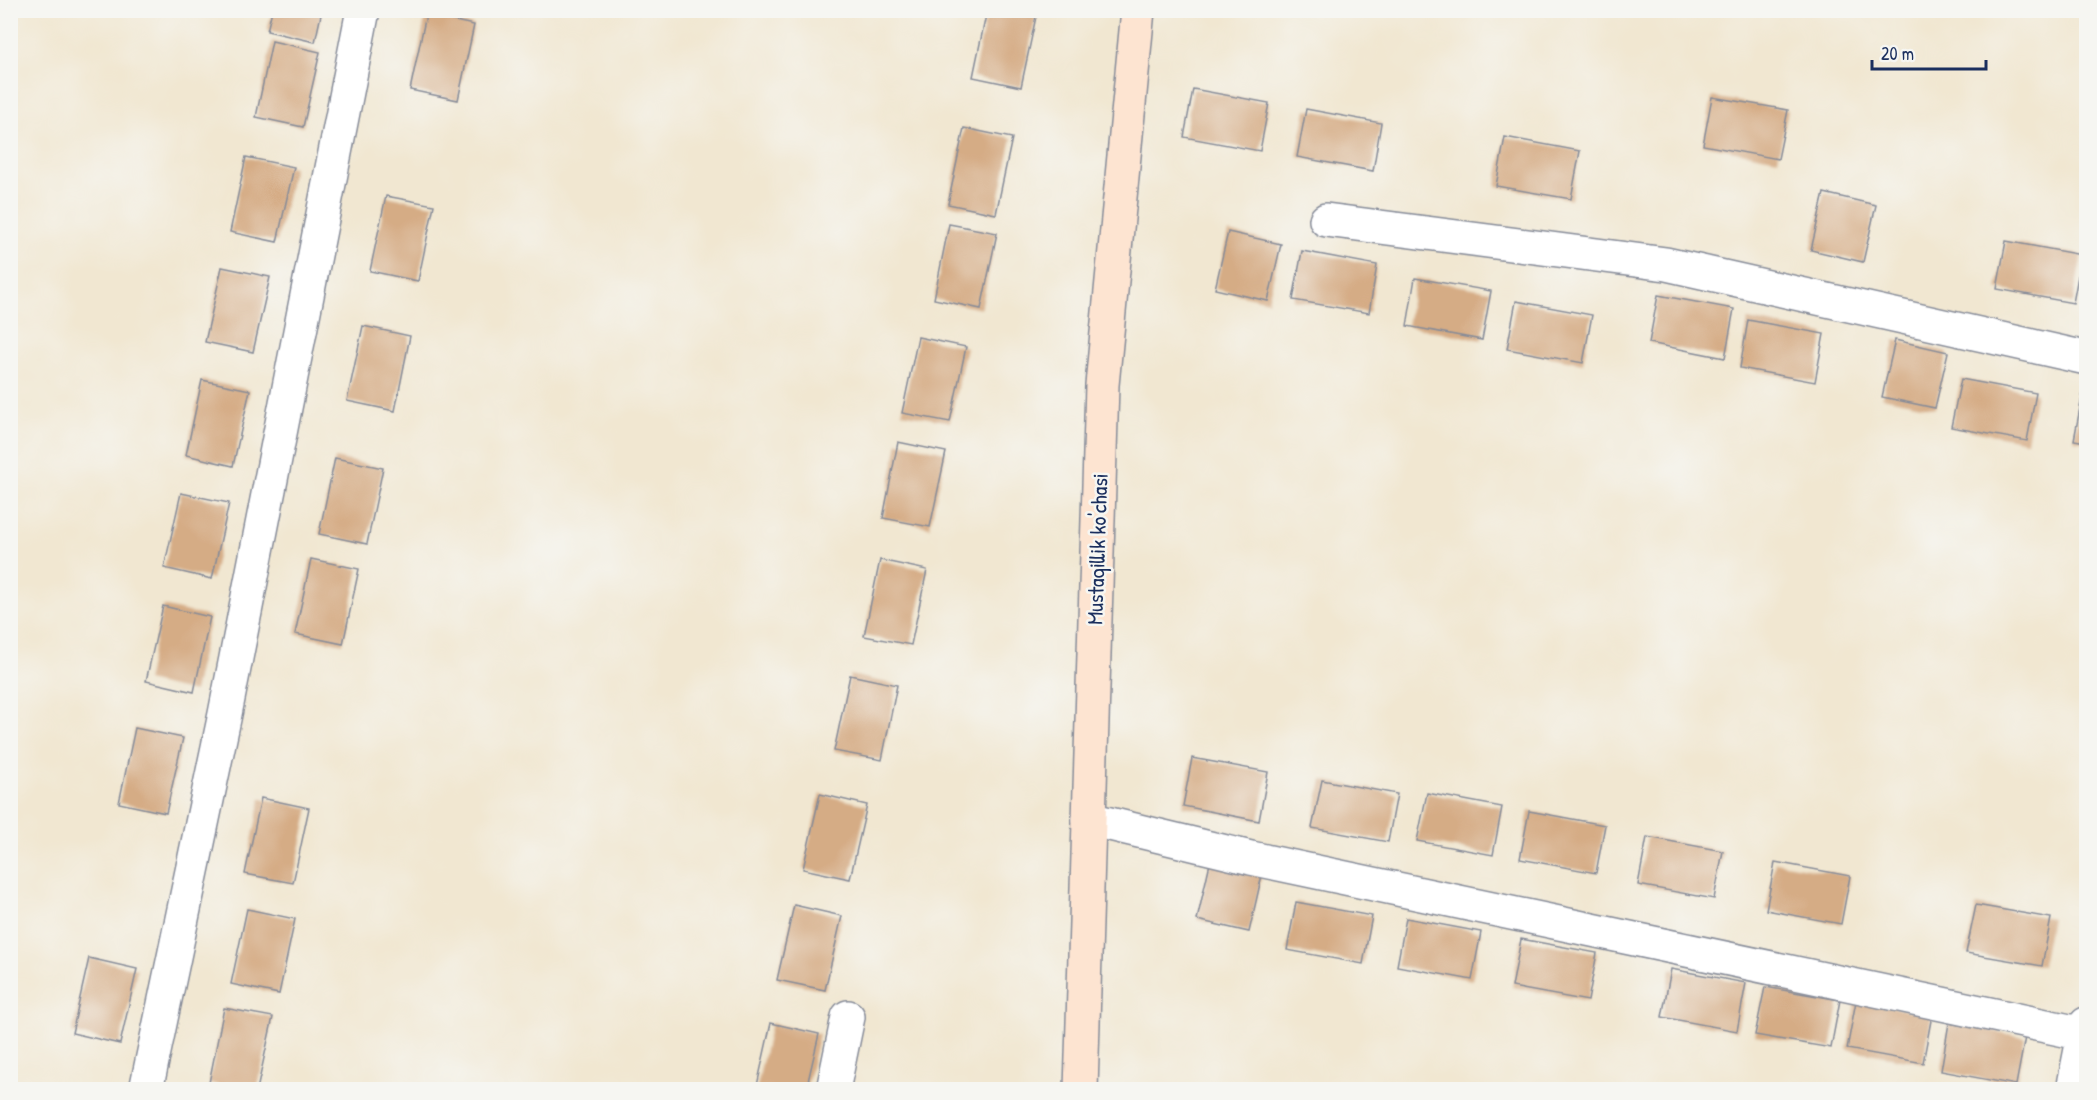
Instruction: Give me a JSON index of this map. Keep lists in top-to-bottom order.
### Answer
{
  "streets": {
    "street": ["Mustaqillik ko'chasi"]
  },
  "scale_bar": "20 m"
}
